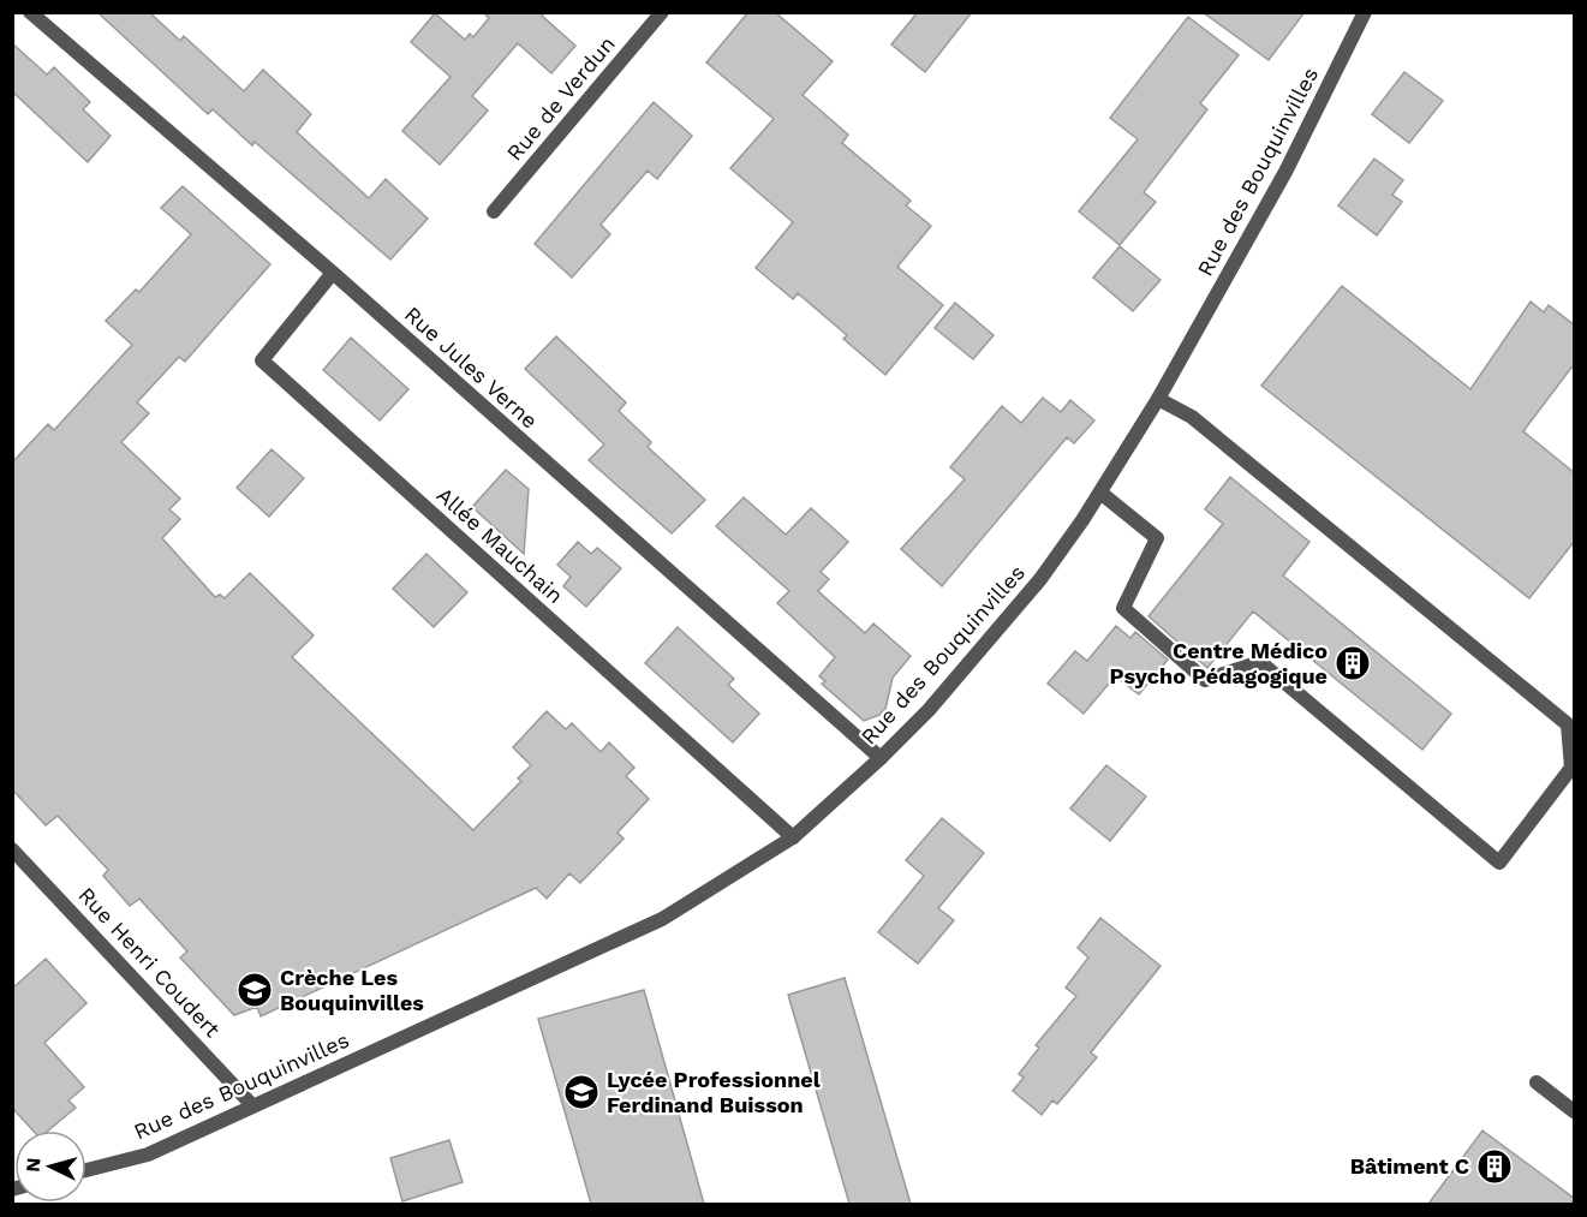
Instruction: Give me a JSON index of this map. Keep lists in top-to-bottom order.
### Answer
{
  "streets": {
    "street": [
      "Rue de Verdun",
      "Rue des Bouquinvilles",
      "Rue Jules Verne",
      "Allée Mauchain",
      "Rue Henri Coudert"
    ]
  },
  "crossings": [
    ["Rue des Bouquinvilles", "Rue Jules Verne"],
    ["Rue des Bouquinvilles", "Allée Mauchain"],
    ["Rue des Bouquinvilles", "Rue Henri Coudert"],
    ["Rue Jules Verne", "Allée Mauchain"]
  ],
  "places": {
    "building": ["Centre Médico Psycho Pédagogique", "Bâtiment C"],
    "school or university": ["Crèche Les Bouquinvilles", "Lycée Professionnel Ferdinand Buisson"]
  },
  "north": "left"
}
